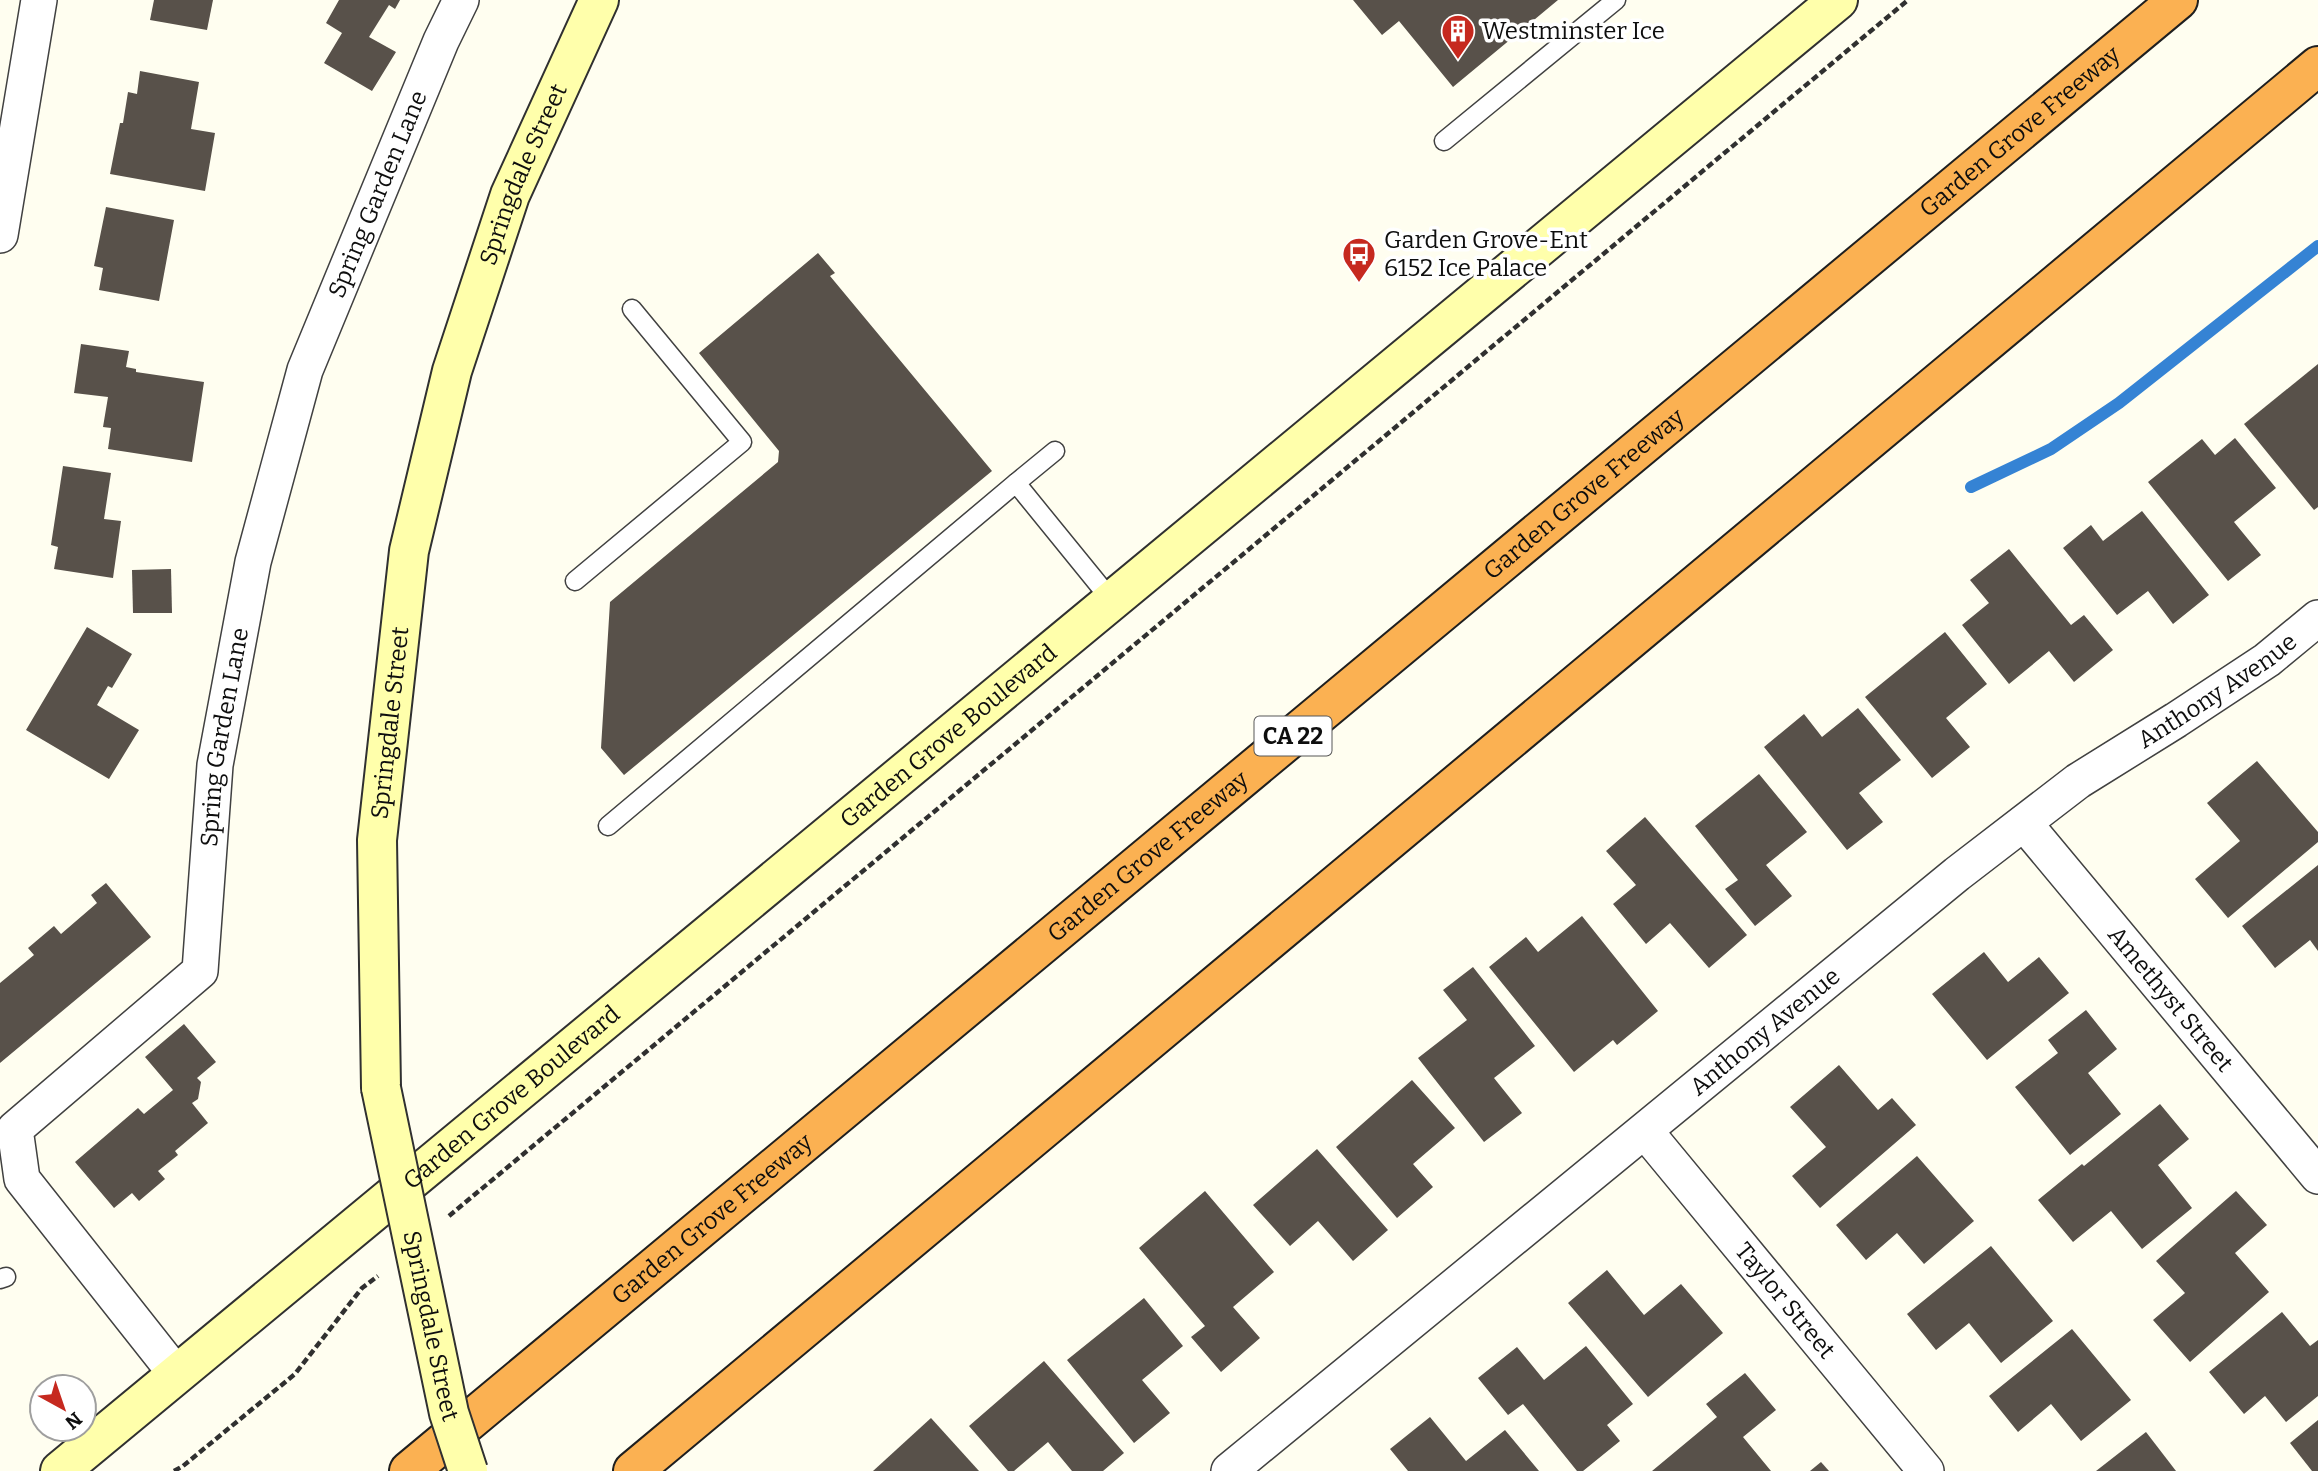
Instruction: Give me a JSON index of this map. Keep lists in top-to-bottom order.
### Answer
{
  "streets": {
    "highway": ["Garden Grove Freeway", "CA 22"],
    "main road": ["Springdale Street", "Garden Grove Boulevard"],
    "street": [
      "Spring Garden Lane",
      "Anthony Avenue",
      "Amethyst Street",
      "Taylor Street"
    ]
  },
  "crossings": [
    ["Spring Garden Lane", "Garden Grove Boulevard"],
    ["Anthony Avenue", "Amethyst Street"],
    ["Anthony Avenue", "Taylor Street"]
  ],
  "places": {
    "building": ["Westminster Ice"],
    "bus stop": ["Garden Grove-Ent 6152 Ice Palace"]
  },
  "north": "bottom right"
}
